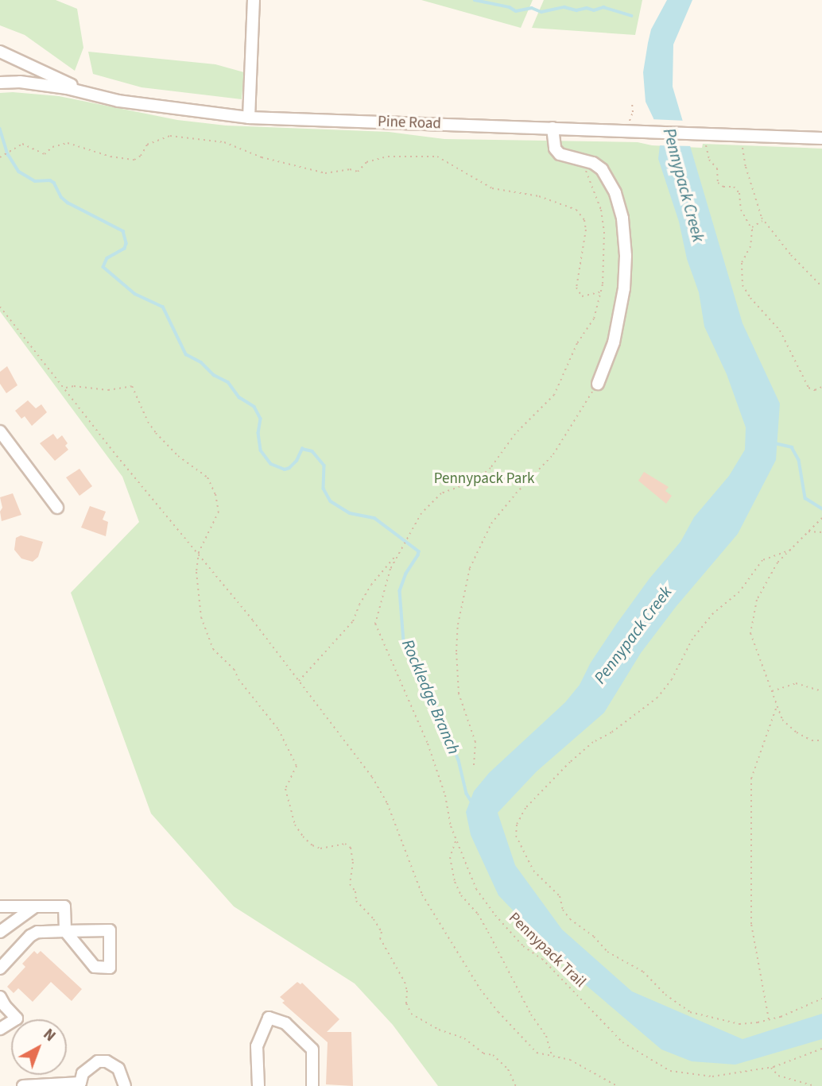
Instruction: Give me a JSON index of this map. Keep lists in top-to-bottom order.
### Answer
{
  "streets": {
    "street": ["Pine Road"],
    "path": ["Pennypack Trail"]
  },
  "water": ["Pennypack Creek", "Rockledge Branch"],
  "parks": ["Pennypack Park"],
  "north": "top right"
}
